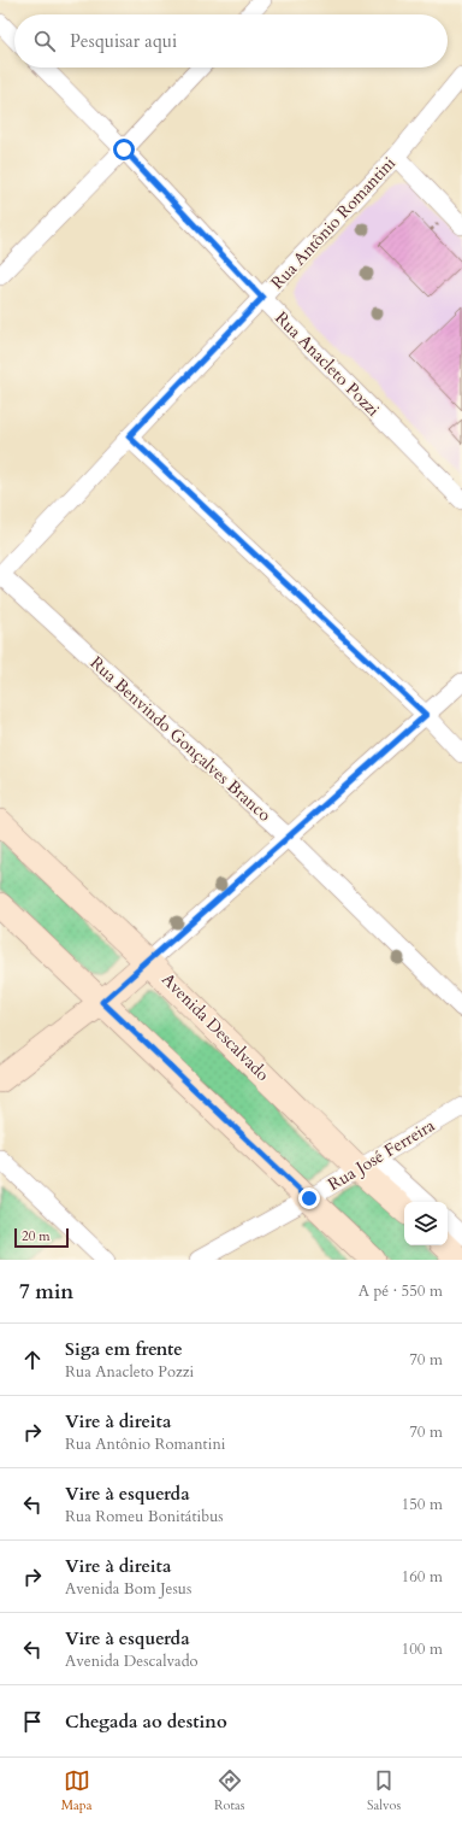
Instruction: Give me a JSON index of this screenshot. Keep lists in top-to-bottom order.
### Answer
{
  "streets": {
    "street": [
      "Rua Antônio Romantini",
      "Rua Anacleto Pozzi",
      "Rua Benvindo Gonçalves Branco",
      "Avenida Descalvado",
      "Rua José Ferreira"
    ]
  },
  "crossings": [
    ["Rua Antônio Romantini", "Rua Anacleto Pozzi"],
    ["Rua Antônio Romantini", "Rua Benvindo Gonçalves Branco"],
    ["Avenida Descalvado", "Rua José Ferreira"]
  ],
  "scale_bar": "20 m",
  "page": {
    "search": "Pesquisar aqui",
    "scale": "20 m",
    "heading": ["7 min", "A pé · 550 m"],
    "list": [
      ["Siga em frente", "Rua Anacleto Pozzi", "70 m"],
      ["Vire à direita", "Rua Antônio Romantini", "70 m"],
      ["Vire à esquerda", "Rua Romeu Bonitátibus", "150 m"],
      ["Vire à direita", "Avenida Bom Jesus", "160 m"],
      ["Vire à esquerda", "Avenida Descalvado", "100 m"],
      "Chegada ao destino"
    ],
    "nav": ["Mapa", "Rotas", "Salvos"]
  }
}
